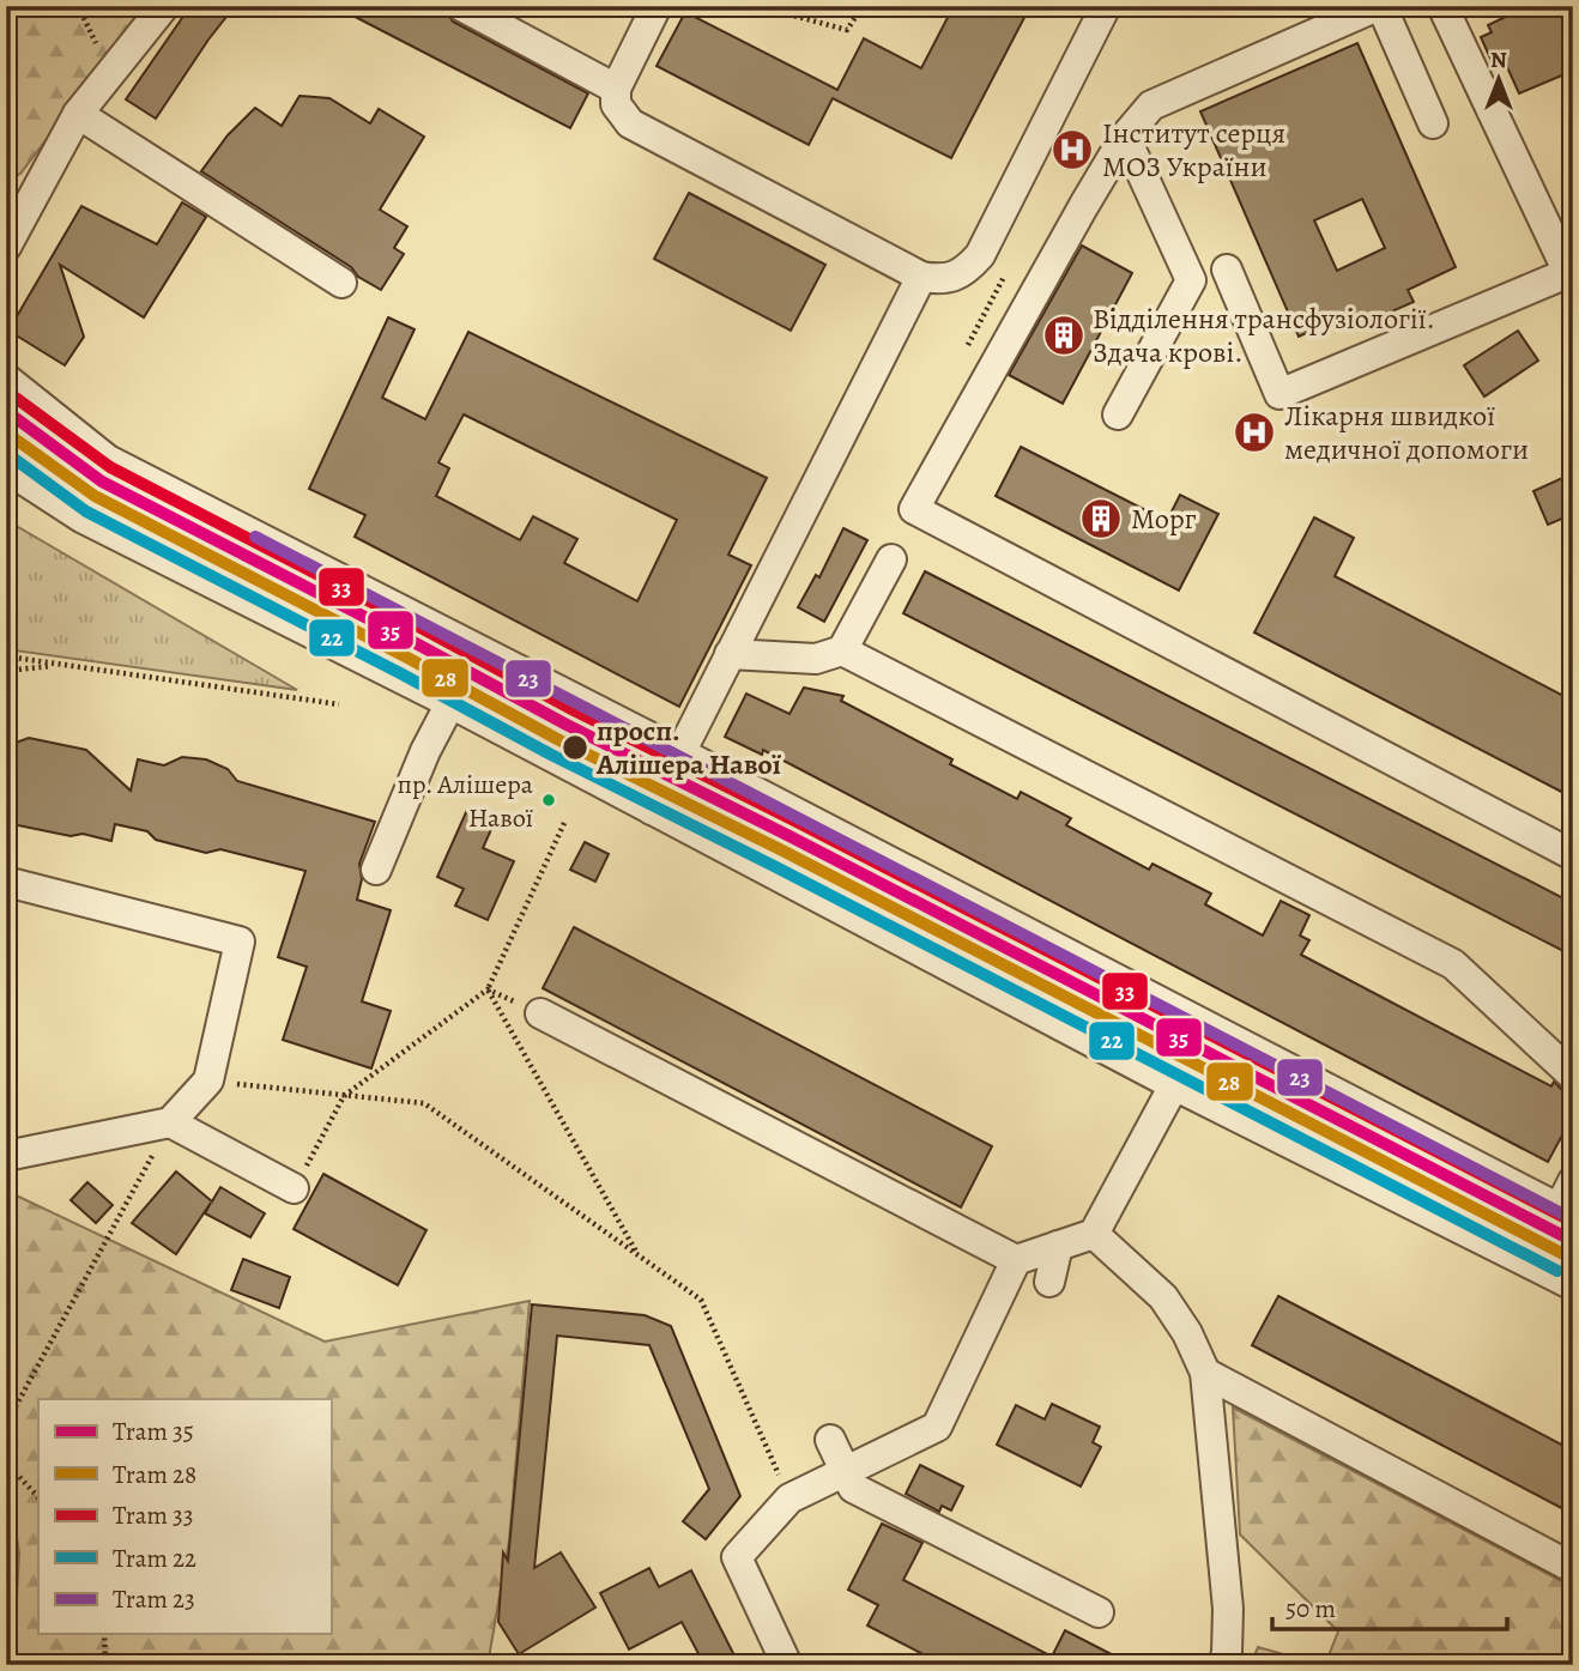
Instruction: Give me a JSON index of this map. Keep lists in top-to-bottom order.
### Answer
{
  "places": {
    "hospital": ["Інститут серця МОЗ України", "Лікарня швидкої медичної допомоги"],
    "building": ["Відділення трансфузіології. Здача крові.", "Морг"],
    "other": ["просп. Алішера Навої", "пр. Алішера Навої"]
  },
  "lines": [
    "tram line 33",
    "tram line 35",
    "tram line 28",
    "tram line 22",
    "tram line 23"
  ],
  "legend": [
    "Tram 35",
    "Tram 28",
    "Tram 33",
    "Tram 22",
    "Tram 23"
  ],
  "scale_bar": "50 m",
  "north": "top"
}
